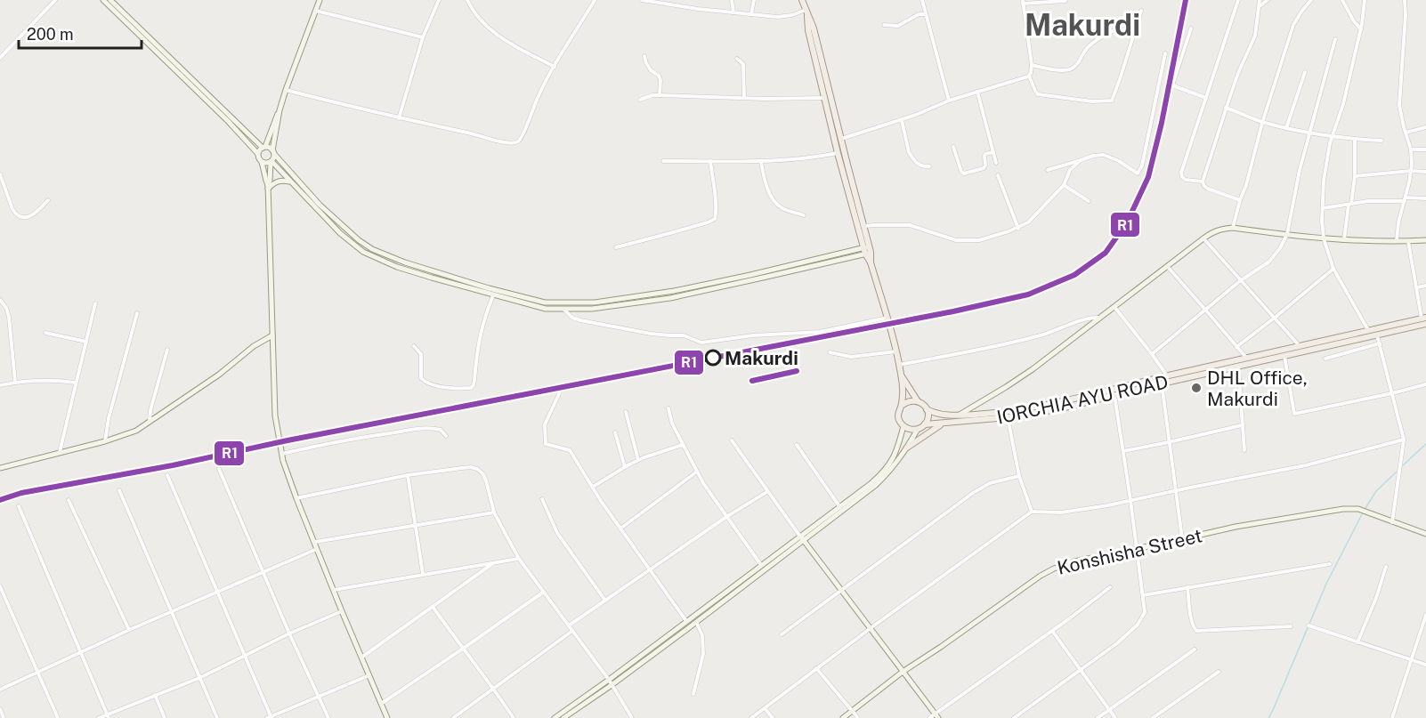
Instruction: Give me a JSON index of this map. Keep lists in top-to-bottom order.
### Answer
{
  "streets": {
    "main road": ["IORCHIA AYU ROAD"],
    "street": ["Konshisha Street"]
  },
  "districts": ["Makurdi"],
  "places": ["Makurdi", "DHL Office, Makurdi"],
  "lines": ["transit line R1"],
  "scale_bar": "200 m"
}
